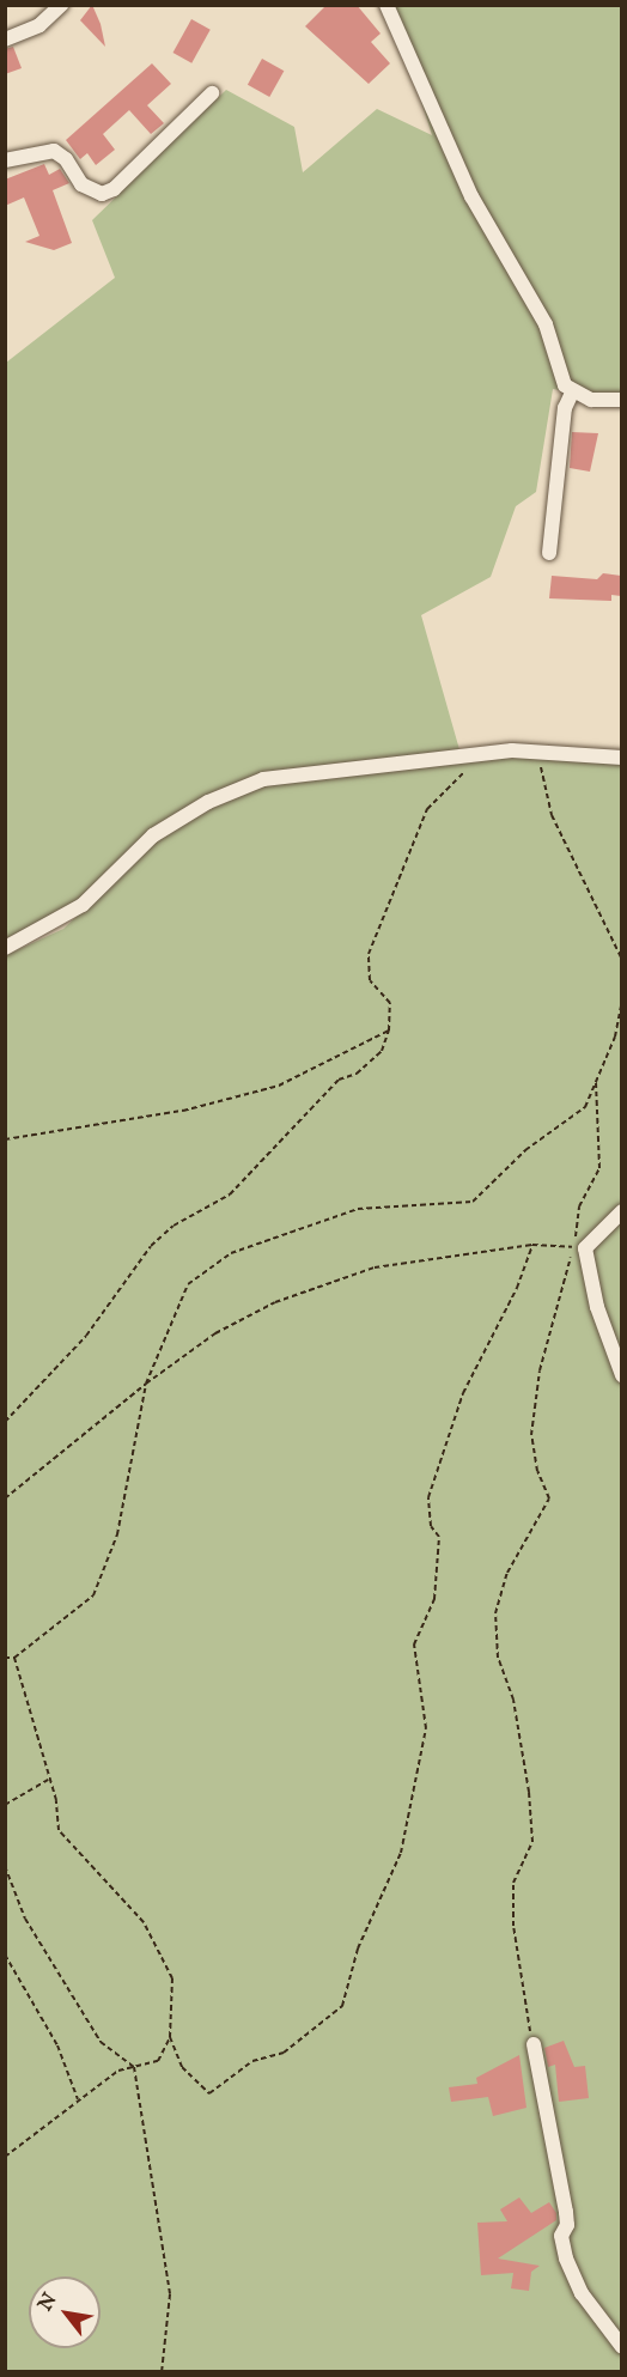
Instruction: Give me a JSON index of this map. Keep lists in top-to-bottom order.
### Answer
{
  "north": "top left"
}
